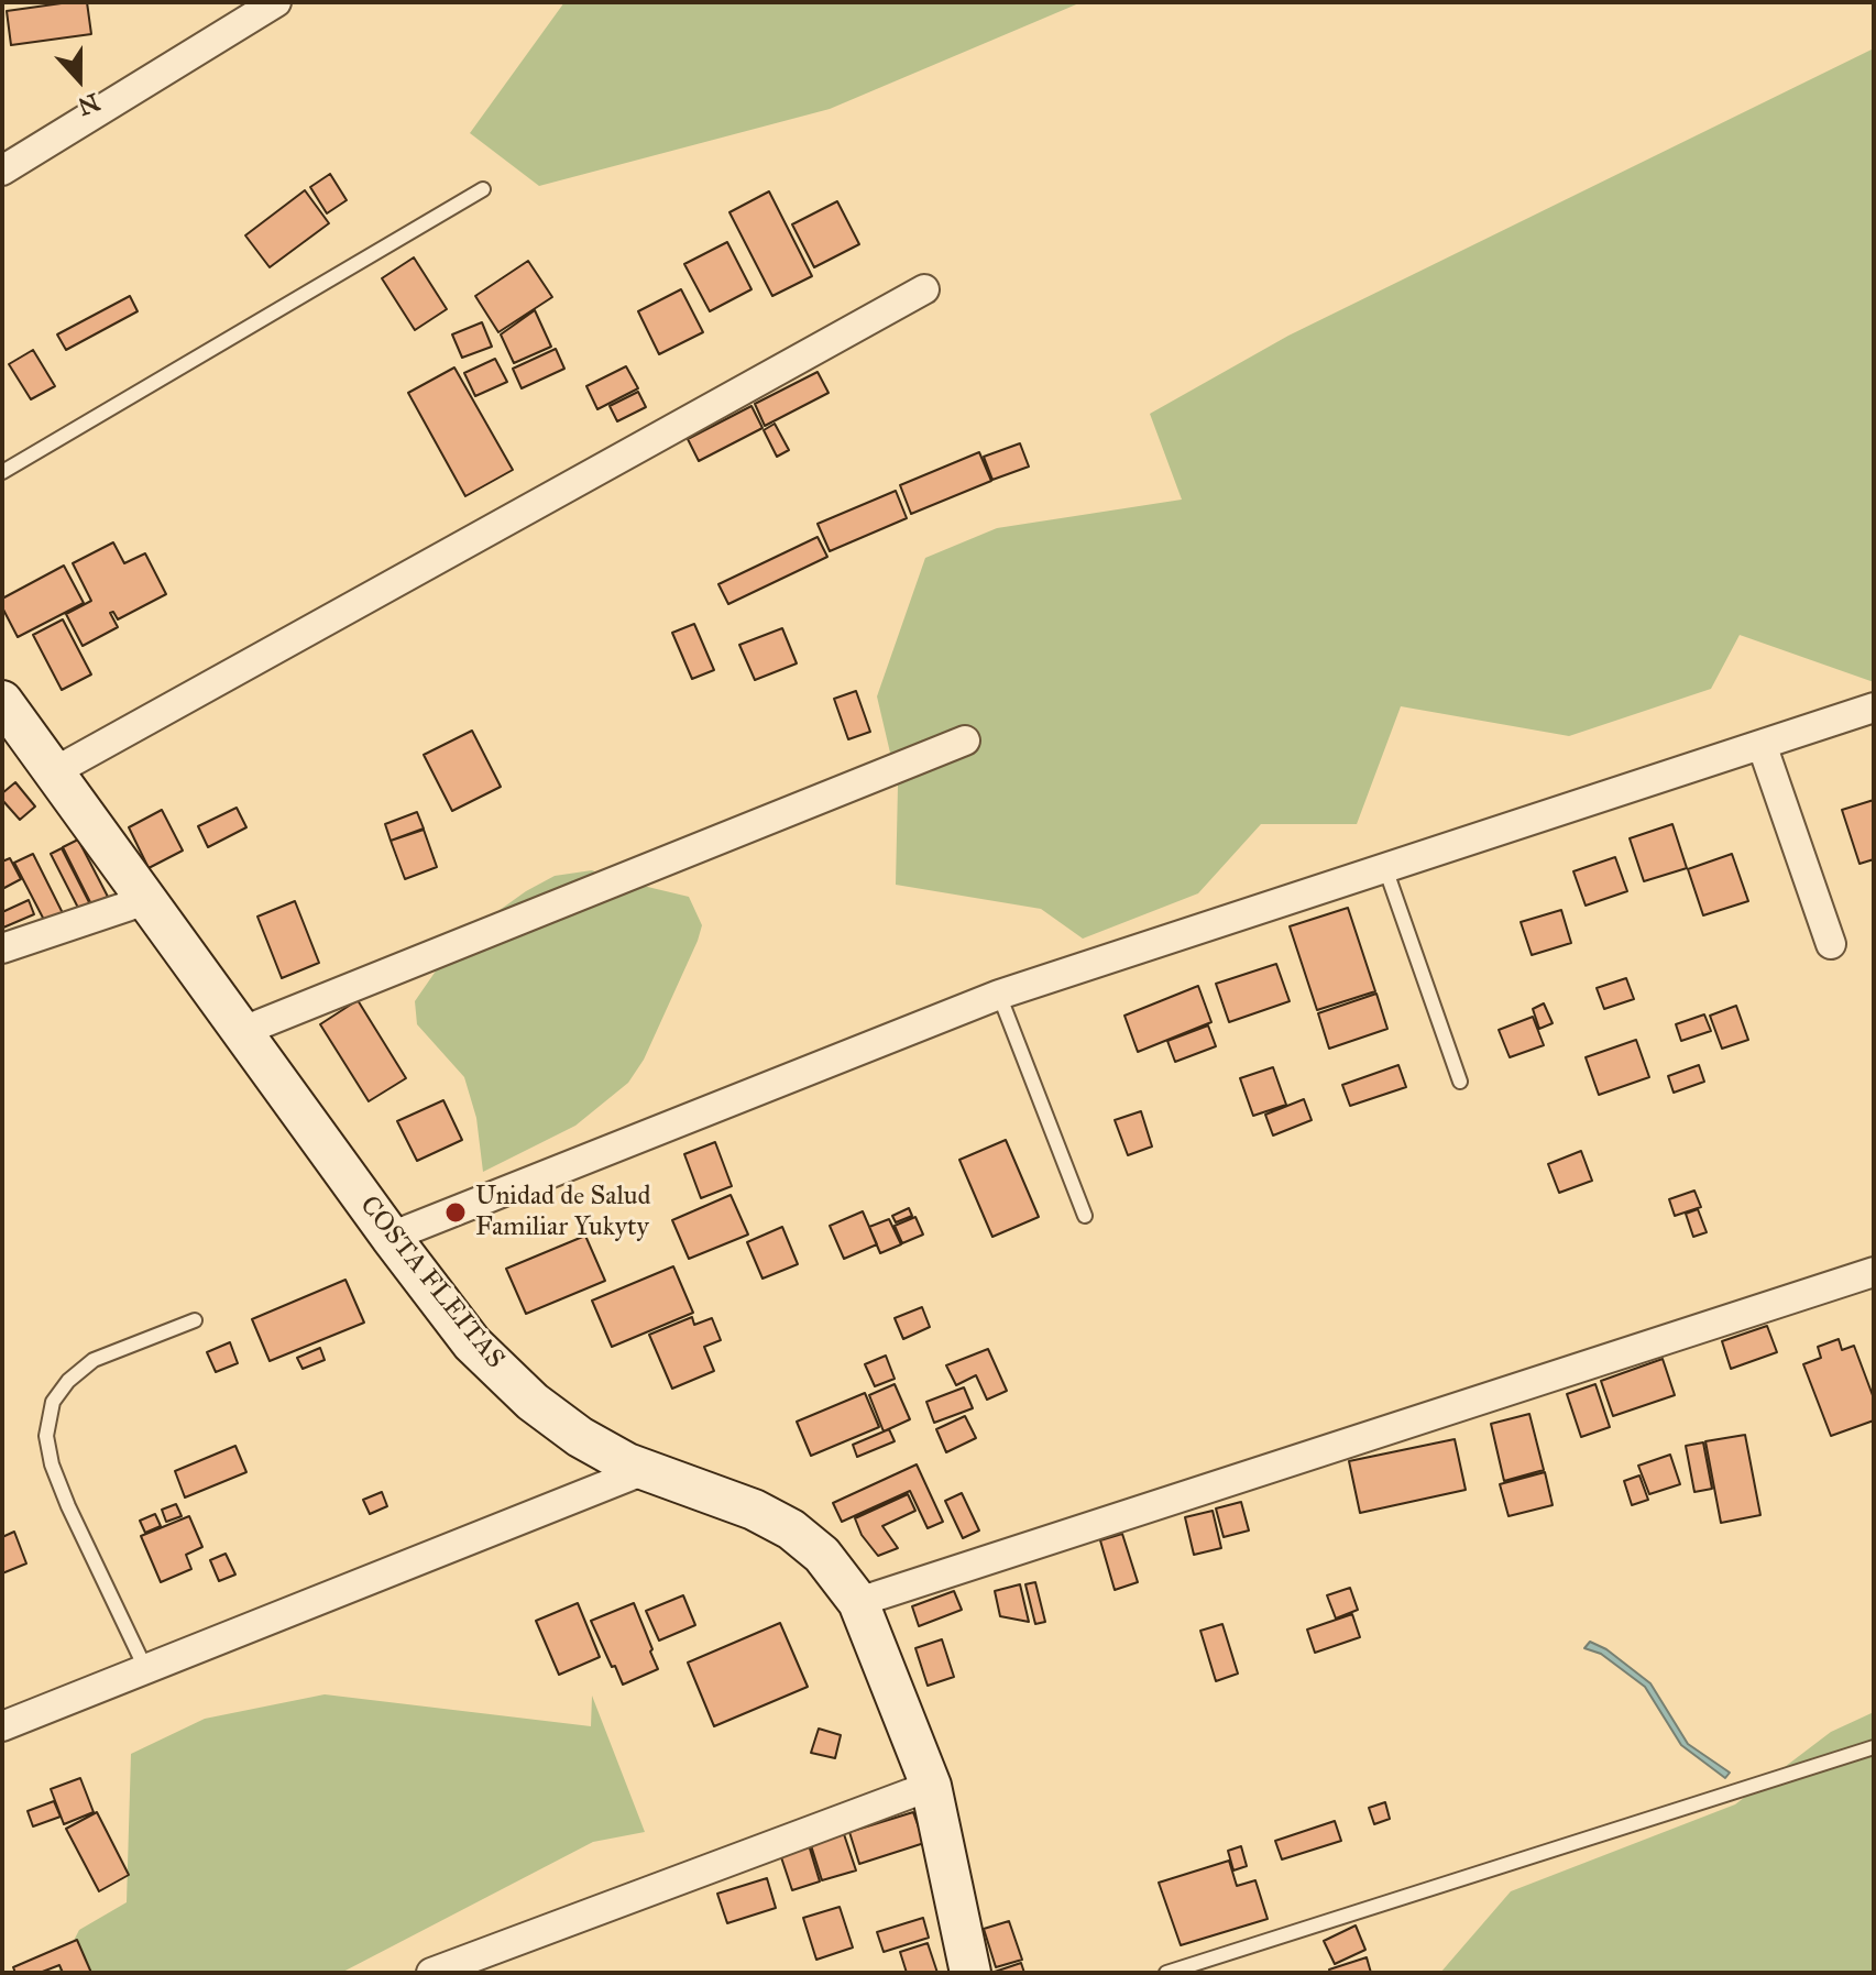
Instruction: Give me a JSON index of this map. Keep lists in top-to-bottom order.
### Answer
{
  "streets": {
    "main road": ["COSTA FLEITAS"]
  },
  "places": ["Unidad de Salud Familiar Yukyty"],
  "north": "bottom"
}
